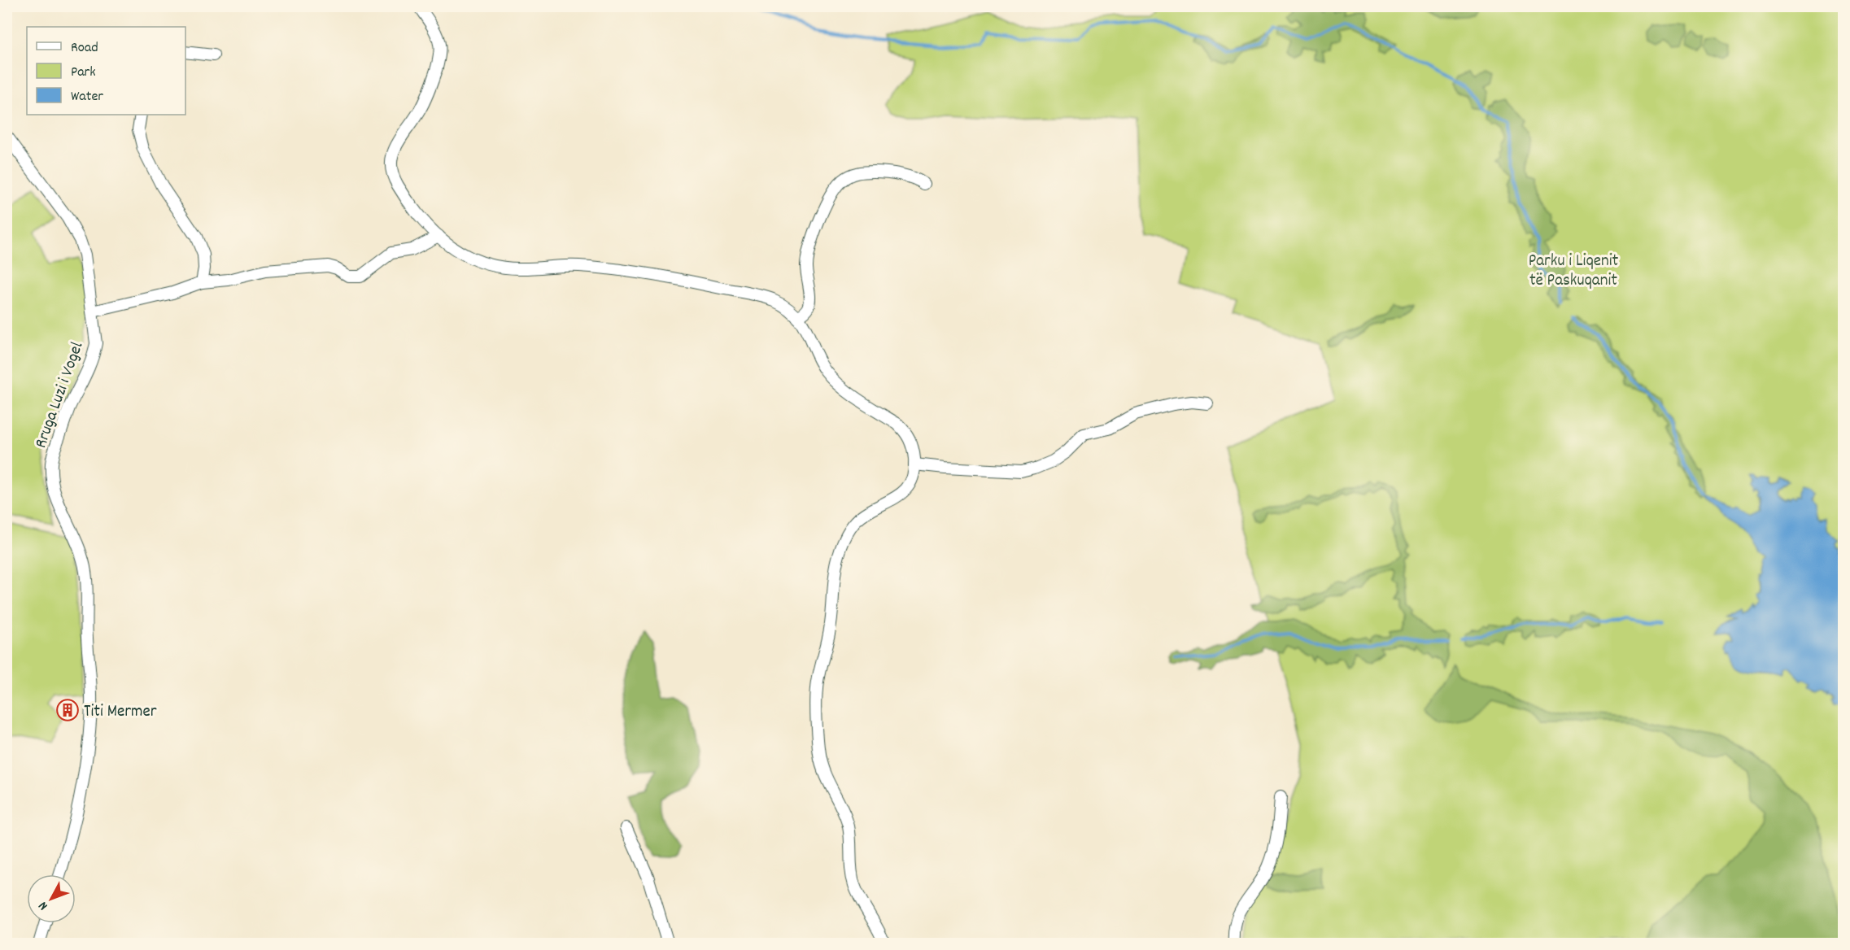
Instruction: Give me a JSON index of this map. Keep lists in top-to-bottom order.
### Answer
{
  "streets": {
    "street": ["Rruga Luzi i Vogel"]
  },
  "parks": ["Parku i Liqenit të Paskuqanit"],
  "places": {
    "building": ["Titi Mermer"]
  },
  "legend": ["Road", "Park", "Water"],
  "north": "bottom left"
}
